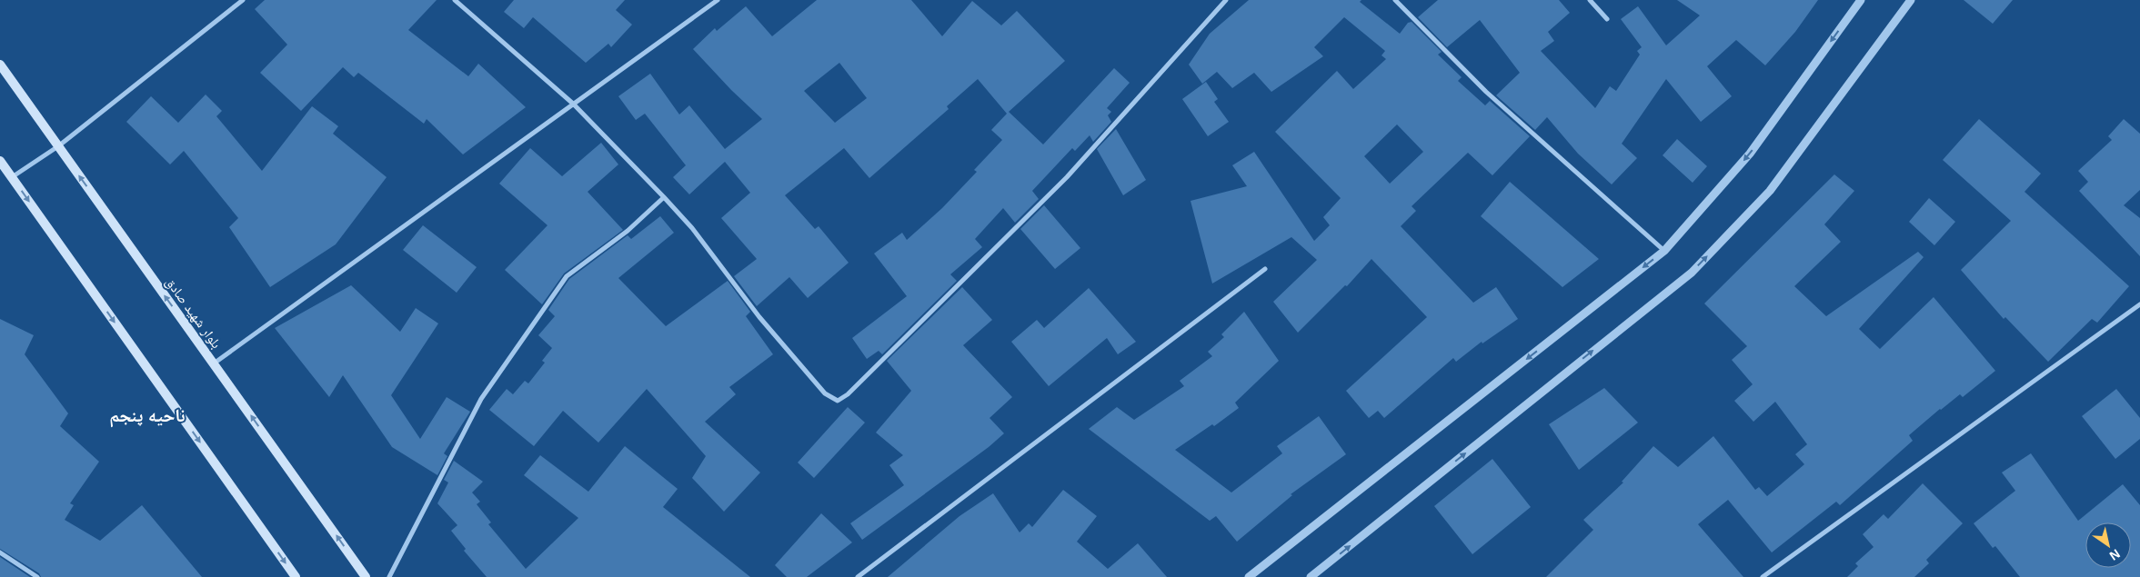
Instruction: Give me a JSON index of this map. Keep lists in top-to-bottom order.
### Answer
{
  "streets": {
    "main road": ["بلوار شهید صادق"]
  },
  "districts": ["ناحیه پنجم"],
  "north": "bottom right"
}
